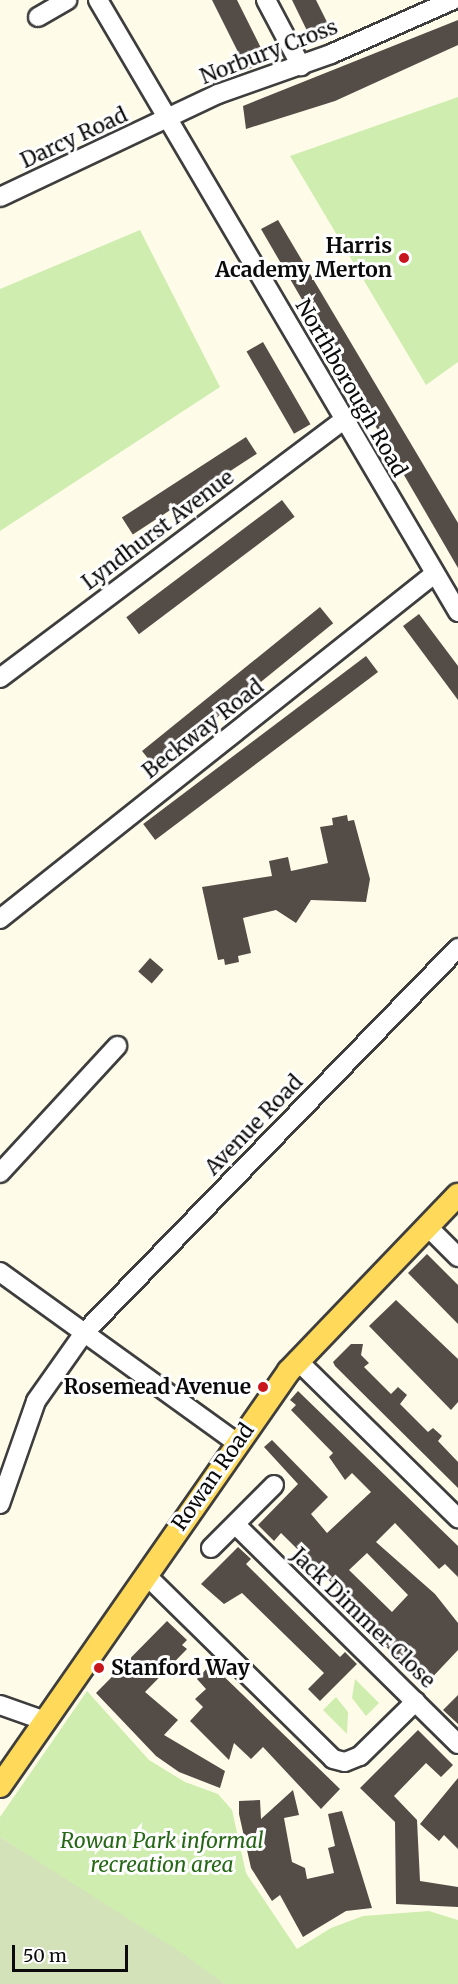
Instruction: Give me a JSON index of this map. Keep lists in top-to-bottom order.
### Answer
{
  "streets": {
    "main road": ["Rowan Road"],
    "street": [
      "Norbury Cross",
      "Darcy Road",
      "Northborough Road",
      "Lyndhurst Avenue",
      "Beckway Road",
      "Avenue Road",
      "Jack Dimmer Close"
    ]
  },
  "crossings": [
    ["Norbury Cross", "Darcy Road"],
    ["Norbury Cross", "Northborough Road"],
    ["Darcy Road", "Northborough Road"],
    ["Northborough Road", "Lyndhurst Avenue"],
    ["Northborough Road", "Beckway Road"]
  ],
  "parks": ["Rowan Park informal recreation area"],
  "places": ["Harris Academy Merton", "Rosemead Avenue", "Stanford Way"],
  "scale_bar": "50 m"
}
